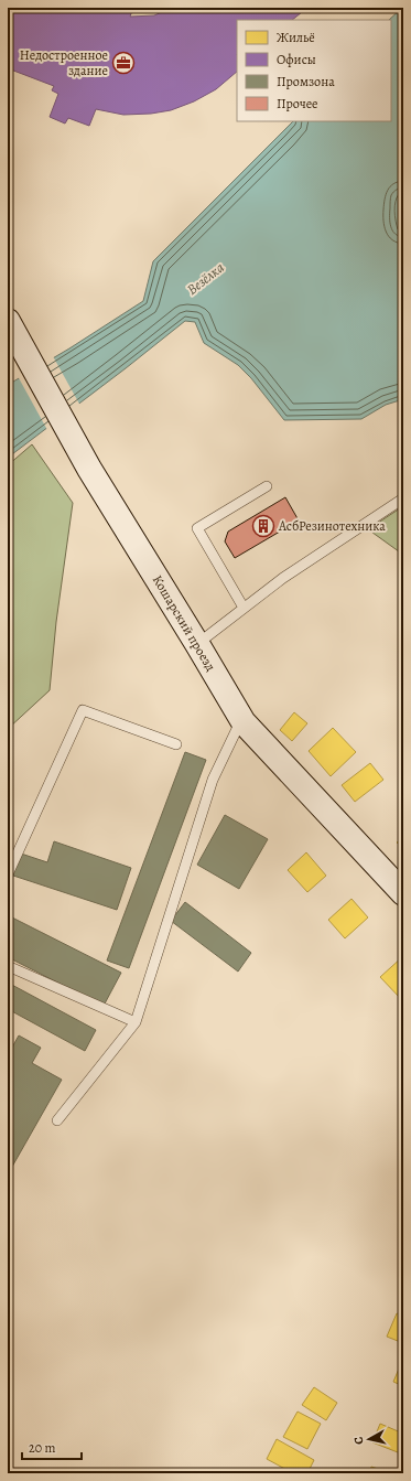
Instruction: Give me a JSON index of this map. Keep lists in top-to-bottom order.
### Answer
{
  "streets": {
    "street": ["Кошарский проезд"]
  },
  "water": ["Везёлка"],
  "places": {
    "office": ["Недостроенное здание"],
    "building": ["АсбРезинотехника"]
  },
  "legend": [
    "Жильё",
    "Офисы",
    "Промзона",
    "Прочее"
  ],
  "scale_bar": "20 m",
  "north": "left"
}
